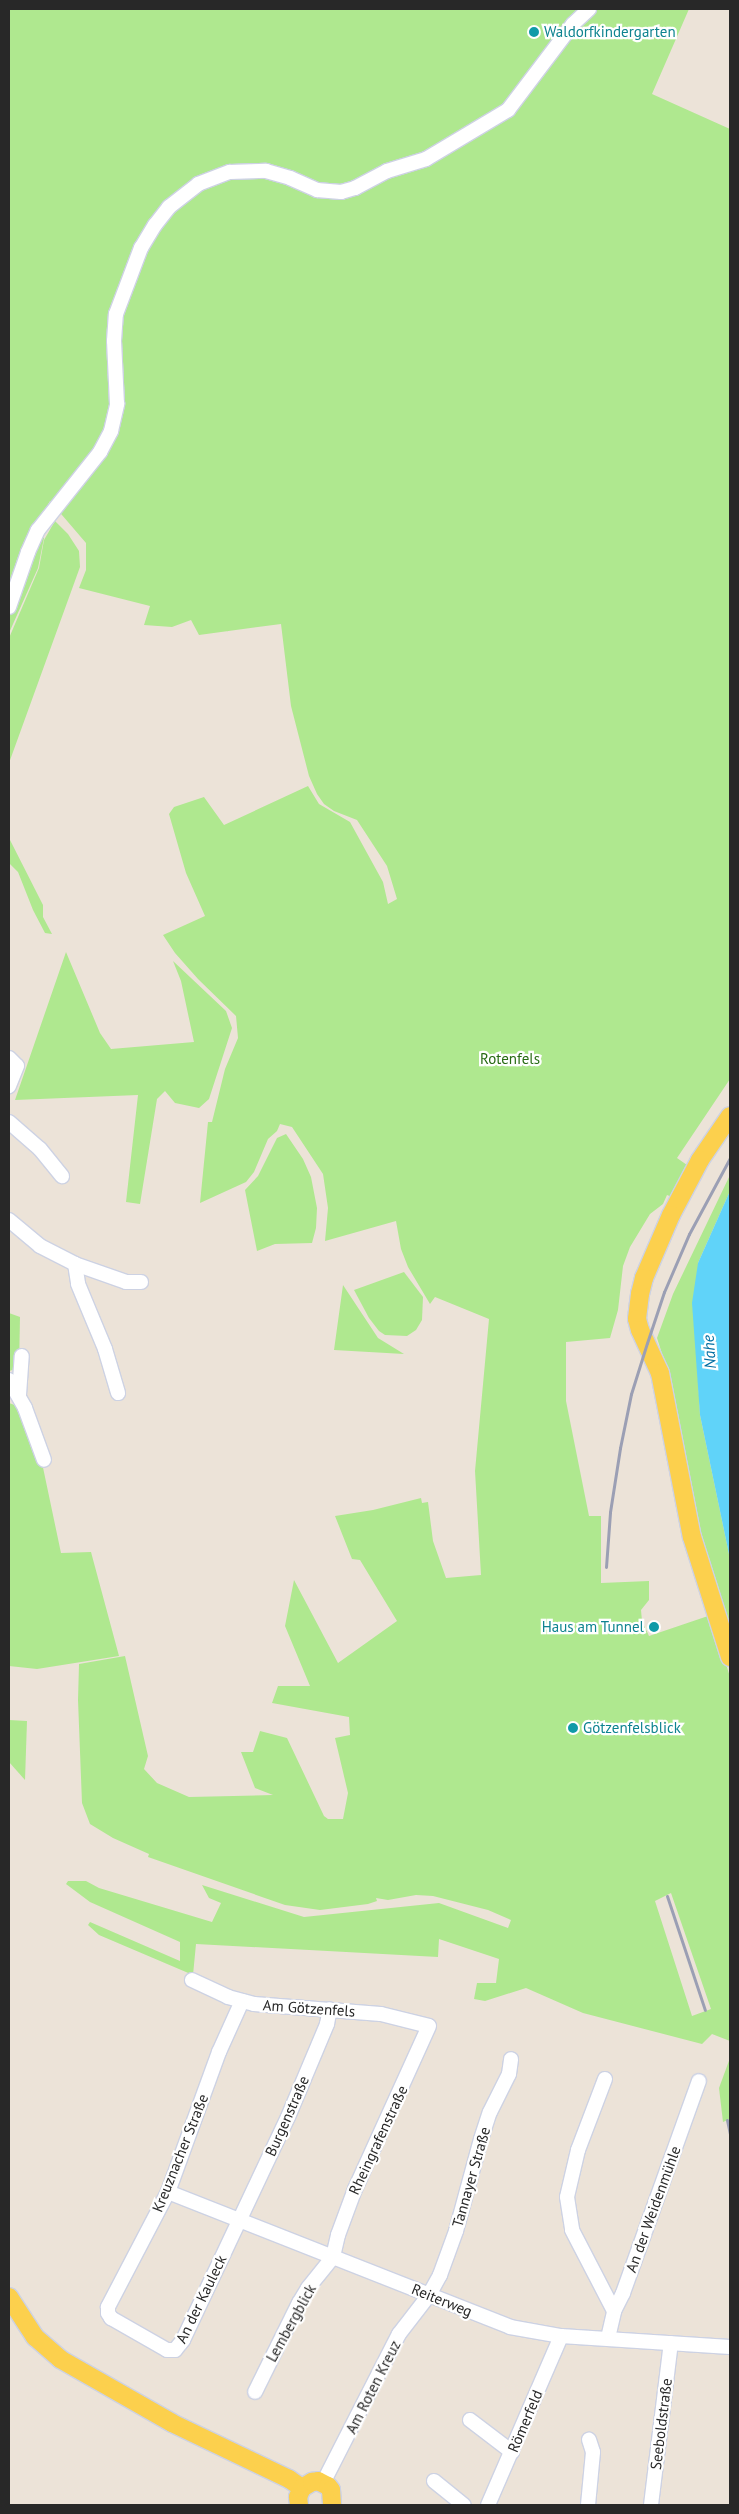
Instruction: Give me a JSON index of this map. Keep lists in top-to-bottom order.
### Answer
{
  "streets": {
    "street": [
      "Am Götzenfels",
      "Burgenstraße",
      "Rheingrafenstraße",
      "Kreuznacher Straße",
      "Tannayer Straße",
      "An der Weidenmühle",
      "An der Kauleck",
      "Reiterweg",
      "Lembergblick",
      "Am Roten Kreuz",
      "Römerfeld",
      "Seeboldstraße"
    ]
  },
  "crossings": [
    ["Am Götzenfels", "Burgenstraße"],
    ["Am Götzenfels", "Rheingrafenstraße"],
    ["Am Götzenfels", "Kreuznacher Straße"],
    ["Burgenstraße", "An der Kauleck"],
    ["Burgenstraße", "Reiterweg"],
    ["Rheingrafenstraße", "Reiterweg"],
    ["Rheingrafenstraße", "Lembergblick"],
    ["Kreuznacher Straße", "An der Kauleck"],
    ["Kreuznacher Straße", "Reiterweg"],
    ["Tannayer Straße", "Reiterweg"],
    ["Tannayer Straße", "Am Roten Kreuz"],
    ["An der Weidenmühle", "Reiterweg"],
    ["An der Kauleck", "Reiterweg"],
    ["Reiterweg", "Lembergblick"],
    ["Reiterweg", "Am Roten Kreuz"],
    ["Reiterweg", "Römerfeld"],
    ["Reiterweg", "Seeboldstraße"]
  ],
  "water": ["Nahe"],
  "parks": ["Rotenfels"],
  "places": ["Waldorfkindergarten", "Haus am Tunnel", "Götzenfelsblick"]
}
